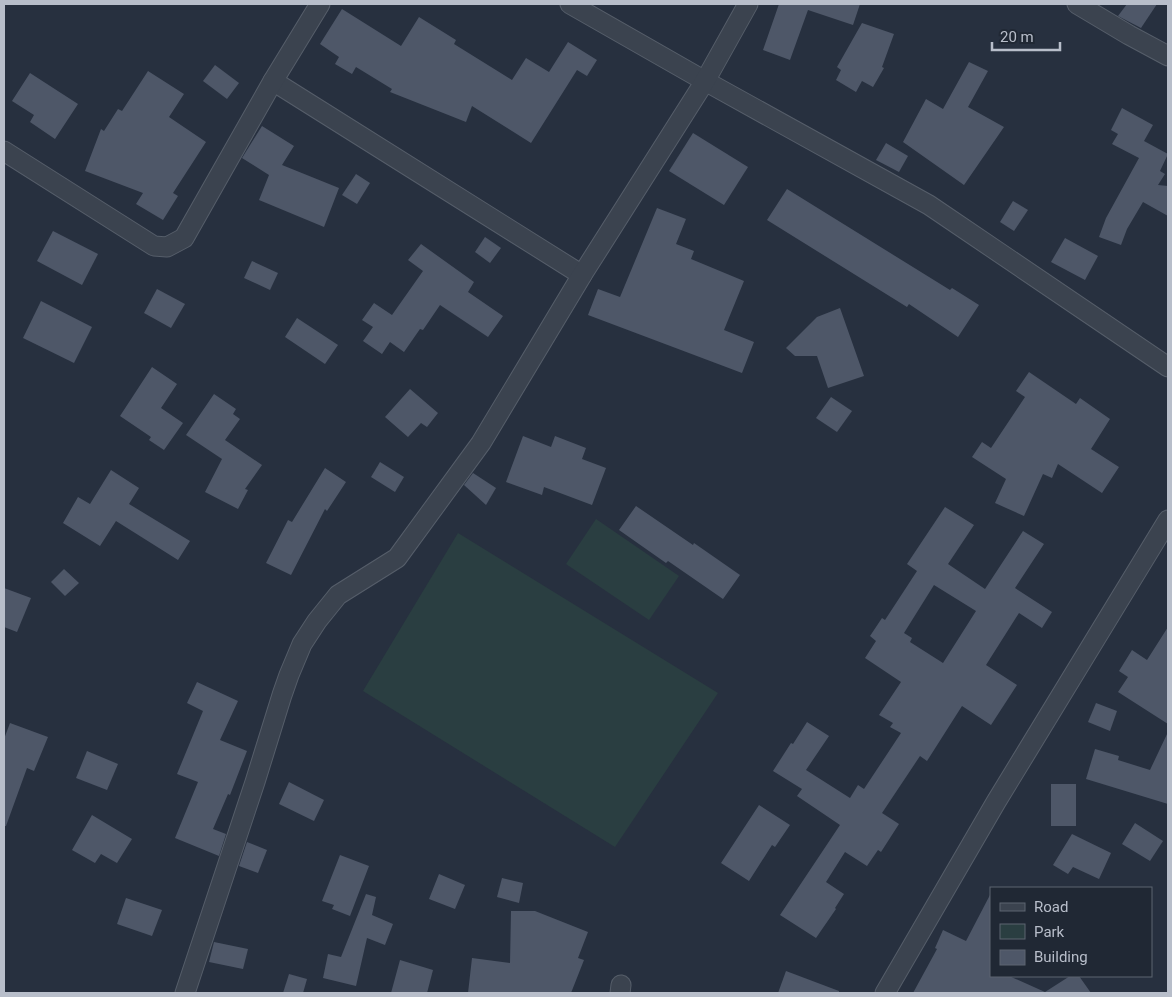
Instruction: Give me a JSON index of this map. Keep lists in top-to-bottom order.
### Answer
{
  "legend": ["Road", "Park", "Building"],
  "scale_bar": "20 m"
}
